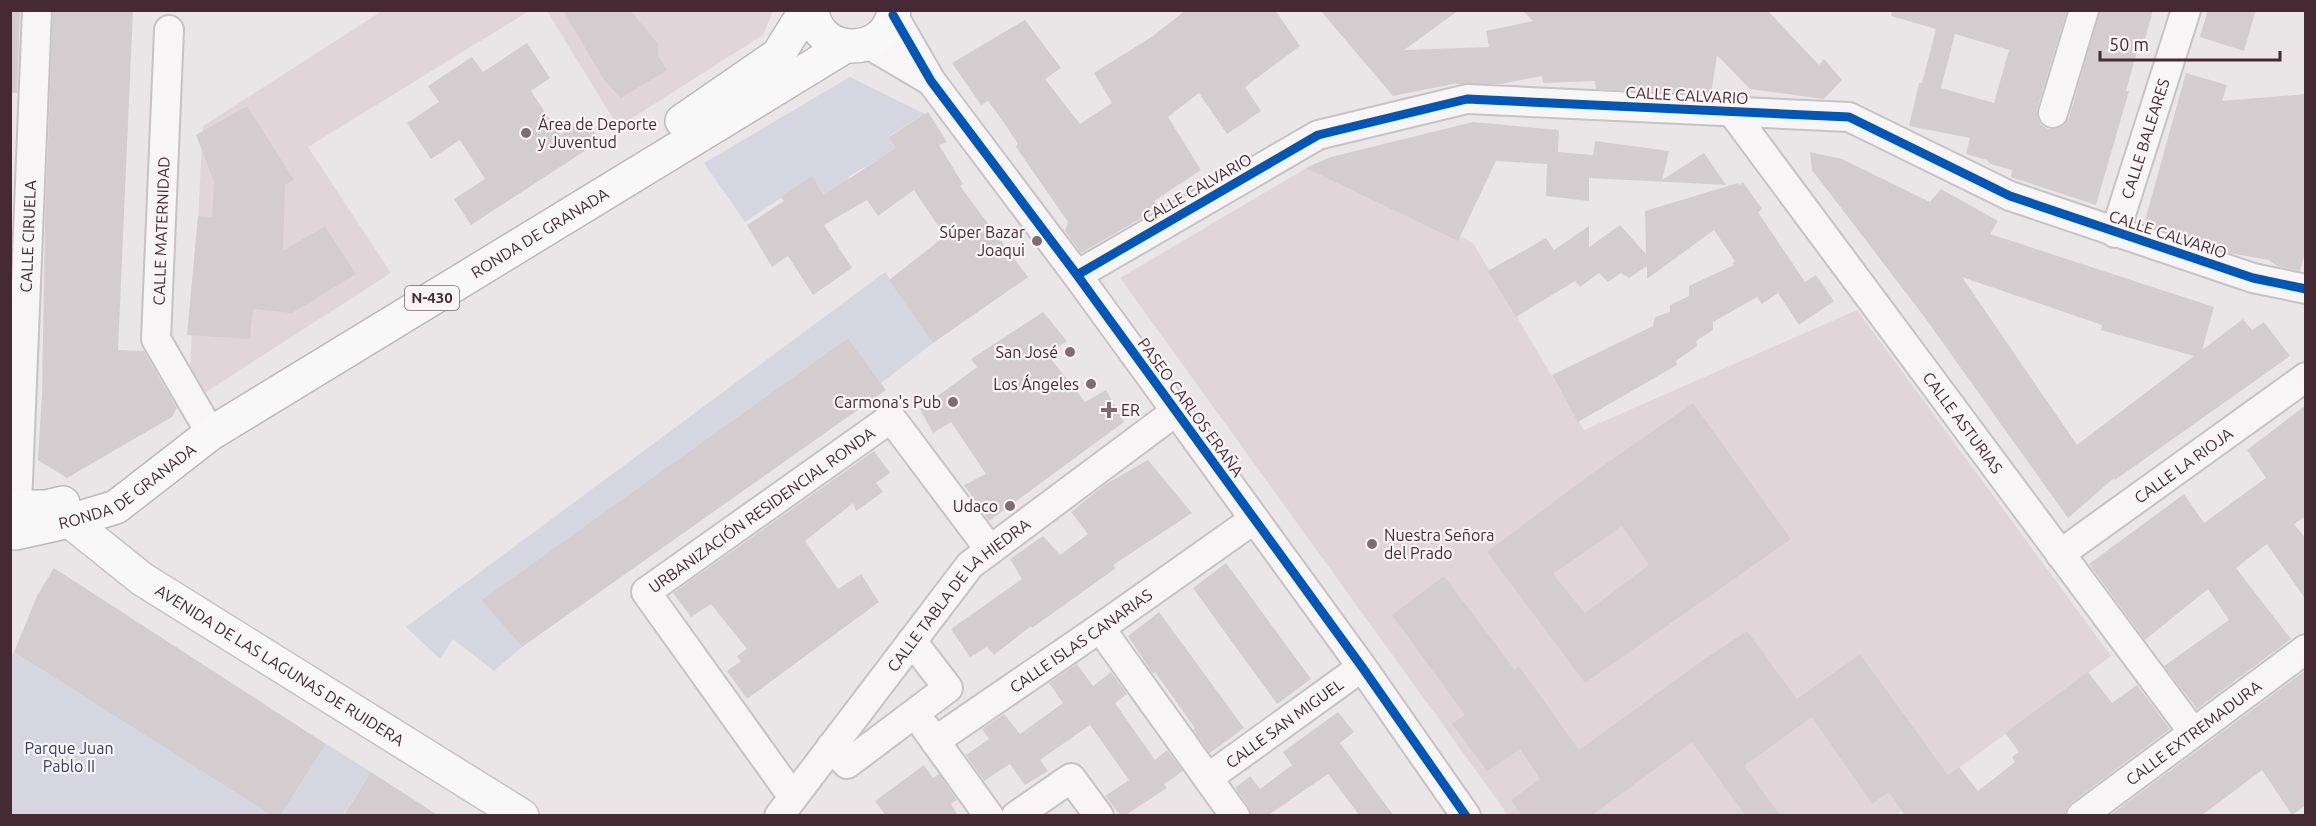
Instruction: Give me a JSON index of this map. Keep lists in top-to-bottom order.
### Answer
{
  "streets": {
    "main road": ["RONDA DE GRANADA", "N-430", "AVENIDA DE LAS LAGUNAS DE RUIDERA"],
    "street": [
      "CALLE CALVARIO",
      "CALLE BALEARES",
      "CALLE MATERNIDAD",
      "CALLE CIRUELA",
      "PASEO CARLOS ERAÑA",
      "CALLE ASTURIAS",
      "CALLE LA RIOJA",
      "URBANIZACIÓN RESIDENCIAL RONDA",
      "CALLE TABLA DE LA HIEDRA",
      "CALLE ISLAS CANARIAS",
      "CALLE SAN MIGUEL",
      "CALLE EXTREMADURA"
    ]
  },
  "crossings": [
    ["CALLE CALVARIO", "CALLE BALEARES"],
    ["CALLE CALVARIO", "PASEO CARLOS ERAÑA"],
    ["CALLE CALVARIO", "CALLE ASTURIAS"],
    ["CALLE MATERNIDAD", "RONDA DE GRANADA"],
    ["RONDA DE GRANADA", "CALLE CIRUELA"],
    ["RONDA DE GRANADA", "N-430"],
    ["RONDA DE GRANADA", "PASEO CARLOS ERAÑA"],
    ["RONDA DE GRANADA", "AVENIDA DE LAS LAGUNAS DE RUIDERA"],
    ["CALLE CIRUELA", "AVENIDA DE LAS LAGUNAS DE RUIDERA"],
    ["N-430", "PASEO CARLOS ERAÑA"],
    ["PASEO CARLOS ERAÑA", "CALLE TABLA DE LA HIEDRA"],
    ["PASEO CARLOS ERAÑA", "CALLE ISLAS CANARIAS"],
    ["PASEO CARLOS ERAÑA", "CALLE SAN MIGUEL"],
    ["CALLE ASTURIAS", "CALLE LA RIOJA"],
    ["CALLE ASTURIAS", "CALLE EXTREMADURA"],
    ["URBANIZACIÓN RESIDENCIAL RONDA", "CALLE TABLA DE LA HIEDRA"]
  ],
  "parks": ["Parque Juan Pablo II"],
  "places": {
    "other": [
      "Área de Deporte y Juventud",
      "Súper Bazar Joaqui",
      "San José",
      "Los Ángeles",
      "Carmona's Pub",
      "Udaco",
      "Nuestra Señora del Prado"
    ],
    "health": ["ER"]
  },
  "scale_bar": "50 m"
}
